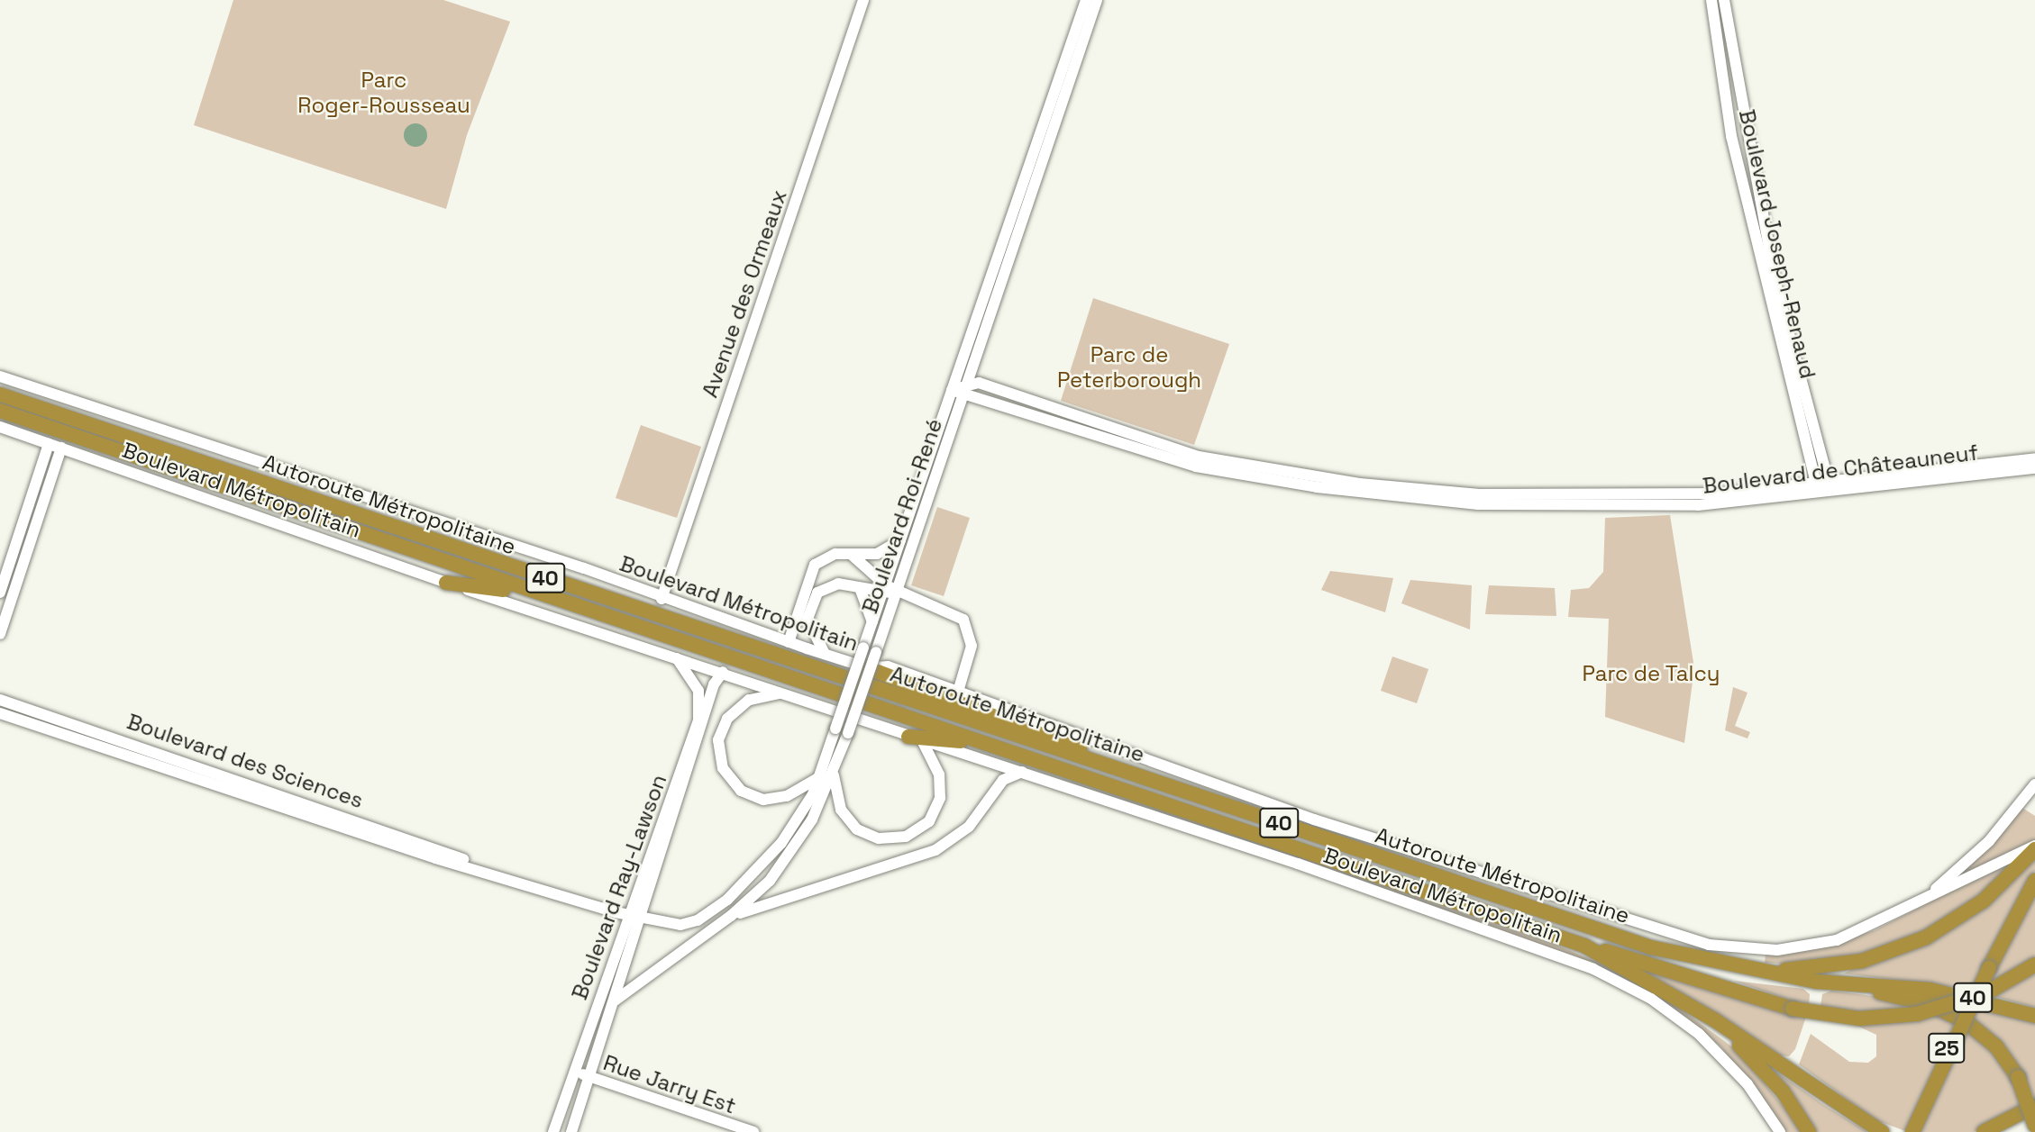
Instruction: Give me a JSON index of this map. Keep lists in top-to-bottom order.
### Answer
{
  "streets": {
    "highway": ["Autoroute Métropolitaine", "40", "25"],
    "street": [
      "Boulevard Joseph-Renaud",
      "Avenue des Ormeaux",
      "Boulevard de Châteauneuf",
      "Boulevard Métropolitain",
      "Boulevard Roi-René",
      "Boulevard des Sciences",
      "Boulevard Ray-Lawson",
      "Rue Jarry Est"
    ]
  },
  "crossings": [
    ["Boulevard Joseph-Renaud", "Boulevard de Châteauneuf"],
    ["Avenue des Ormeaux", "Boulevard Métropolitain"],
    ["Boulevard de Châteauneuf", "Boulevard Roi-René"],
    ["Boulevard Métropolitain", "Boulevard Ray-Lawson"],
    ["Boulevard Roi-René", "Boulevard des Sciences"],
    ["Boulevard Roi-René", "Boulevard Ray-Lawson"],
    ["Boulevard des Sciences", "Boulevard Ray-Lawson"],
    ["Boulevard Ray-Lawson", "Rue Jarry Est"]
  ],
  "parks": ["Parc Roger-Rousseau", "Parc de Peterborough", "Parc de Talcy"]
}
